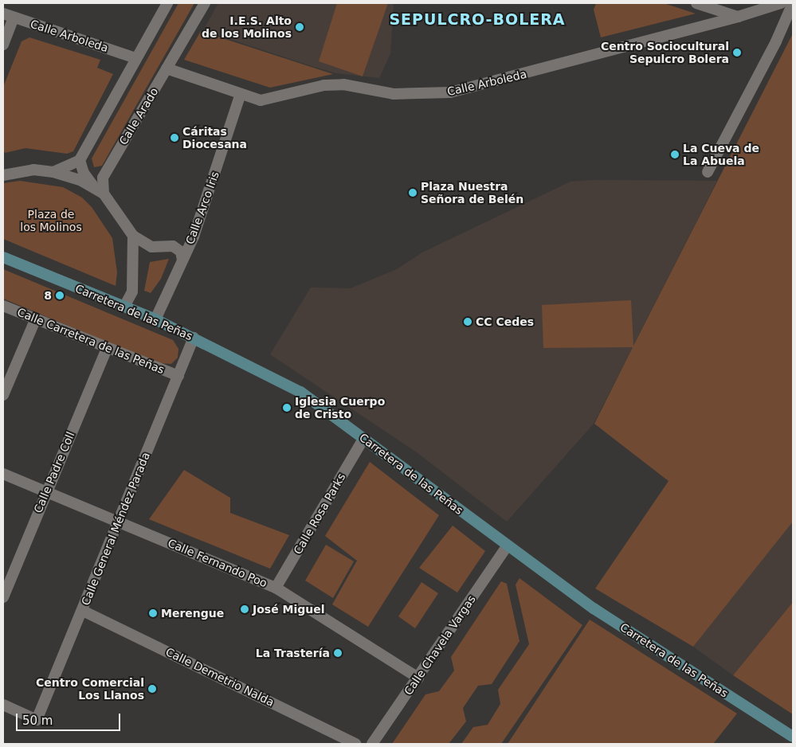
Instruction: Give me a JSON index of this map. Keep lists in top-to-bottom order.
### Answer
{
  "streets": {
    "main road": ["Carretera de las Peñas"],
    "street": [
      "Calle Arboleda",
      "Calle Arado",
      "Calle Arco Iris",
      "Calle Carretera de las Peñas",
      "Calle Padre Coll",
      "Calle Rosa Parks",
      "Calle General Méndez Parada",
      "Calle Fernando Poo",
      "Calle Chavela Vargas",
      "Calle Demetrio Nalda"
    ]
  },
  "crossings": [
    ["Calle Arboleda", "Calle Arado"],
    ["Calle Arboleda", "Calle Arco Iris"],
    ["Calle Arco Iris", "Carretera de las Peñas"],
    ["Carretera de las Peñas", "Calle Rosa Parks"],
    ["Carretera de las Peñas", "Calle General Méndez Parada"],
    ["Carretera de las Peñas", "Calle Chavela Vargas"],
    ["Calle Carretera de las Peñas", "Calle Padre Coll"],
    ["Calle Carretera de las Peñas", "Calle General Méndez Parada"],
    ["Calle Padre Coll", "Calle Fernando Poo"],
    ["Calle Rosa Parks", "Calle Fernando Poo"],
    ["Calle General Méndez Parada", "Calle Fernando Poo"],
    ["Calle General Méndez Parada", "Calle Demetrio Nalda"],
    ["Calle Fernando Poo", "Calle Chavela Vargas"]
  ],
  "districts": ["SEPULCRO-BOLERA"],
  "parks": ["Plaza de los Molinos"],
  "places": [
    "I.E.S. Alto de los Molinos",
    "Centro Sociocultural Sepulcro Bolera",
    "Cáritas Diocesana",
    "La Cueva de La Abuela",
    "Plaza Nuestra Señora de Belén",
    "8",
    "CC Cedes",
    "Iglesia Cuerpo de Cristo",
    "José Miguel",
    "Merengue",
    "La Trastería",
    "Centro Comercial Los Llanos"
  ],
  "scale_bar": "50 m"
}
